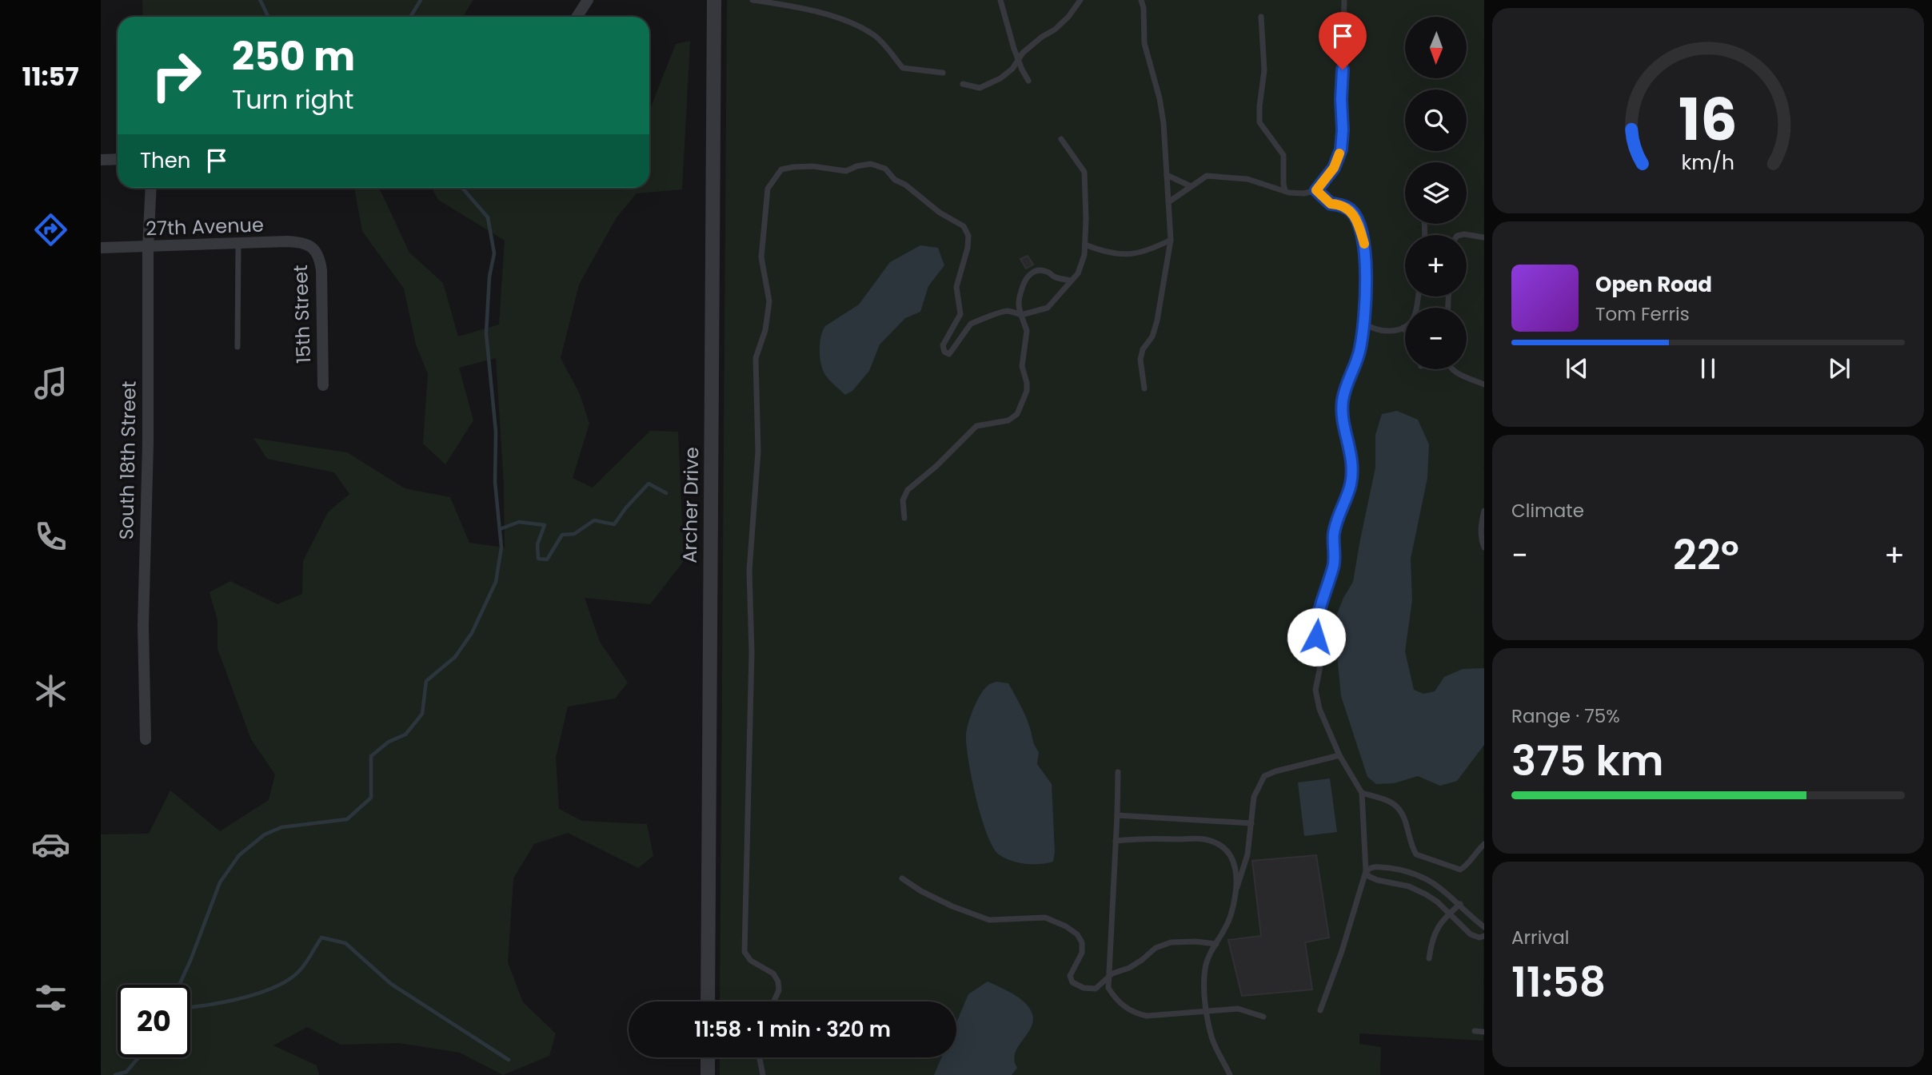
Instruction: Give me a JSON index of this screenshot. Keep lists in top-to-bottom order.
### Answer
{
  "streets": {
    "street": [
      "27th Avenue",
      "15th Street",
      "South 18th Street",
      "Archer Drive"
    ]
  },
  "crossings": [
    ["27th Avenue", "15th Street"],
    ["27th Avenue", "South 18th Street"]
  ],
  "north": "bottom",
  "page": {
    "tabs": "11:57",
    "map_buttons": ["+", "−"],
    "turn": ["250 m", "Turn right"],
    "then": "Then",
    "song": ["Open Road", "Tom Ferris"],
    "tile": [
      "Climate",
      ["Range · 75%", "375 km"],
      ["Arrival", "11:58"]
    ],
    "heat": ["−", "22°", "+"],
    "limit": "20",
    "trip": "11:58 · 1 min · 320 m",
    "gauge": ["16", "km/h"]
  }
}
